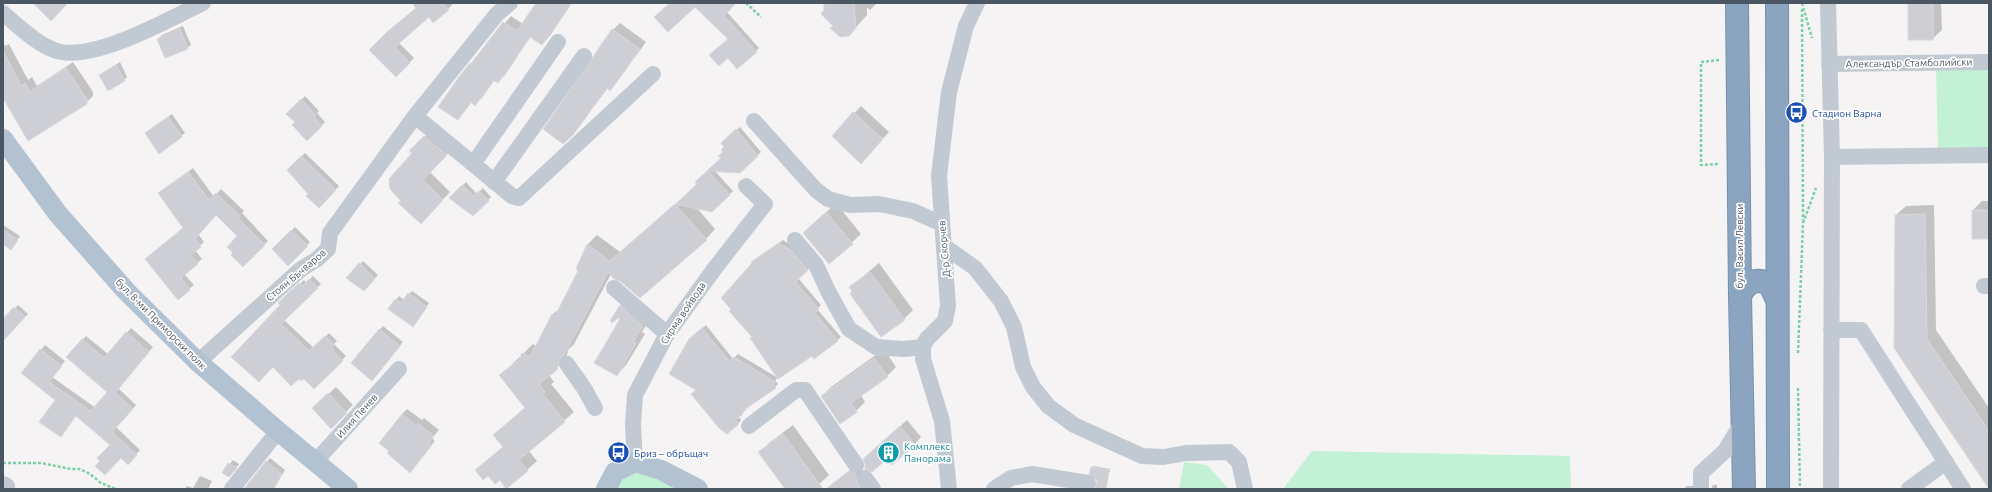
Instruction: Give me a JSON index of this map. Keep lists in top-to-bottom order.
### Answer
{
  "streets": {
    "highway": ["бул. Васил Левски"],
    "main road": ["бул. 8-ми Приморски полк"],
    "street": [
      "Александър Стамболийски",
      "Д-р Скорчев",
      "Стоян Бъчваров",
      "Сирма войвода",
      "Илия Пенев"
    ]
  },
  "crossings": [
    ["Стоян Бъчваров", "бул. 8-ми Приморски полк"],
    ["бул. 8-ми Приморски полк", "Илия Пенев"]
  ],
  "places": {
    "bus stop": ["Стадион Варна", "Бриз – обръщач"],
    "building": ["Комплекс Панорама"]
  }
}
